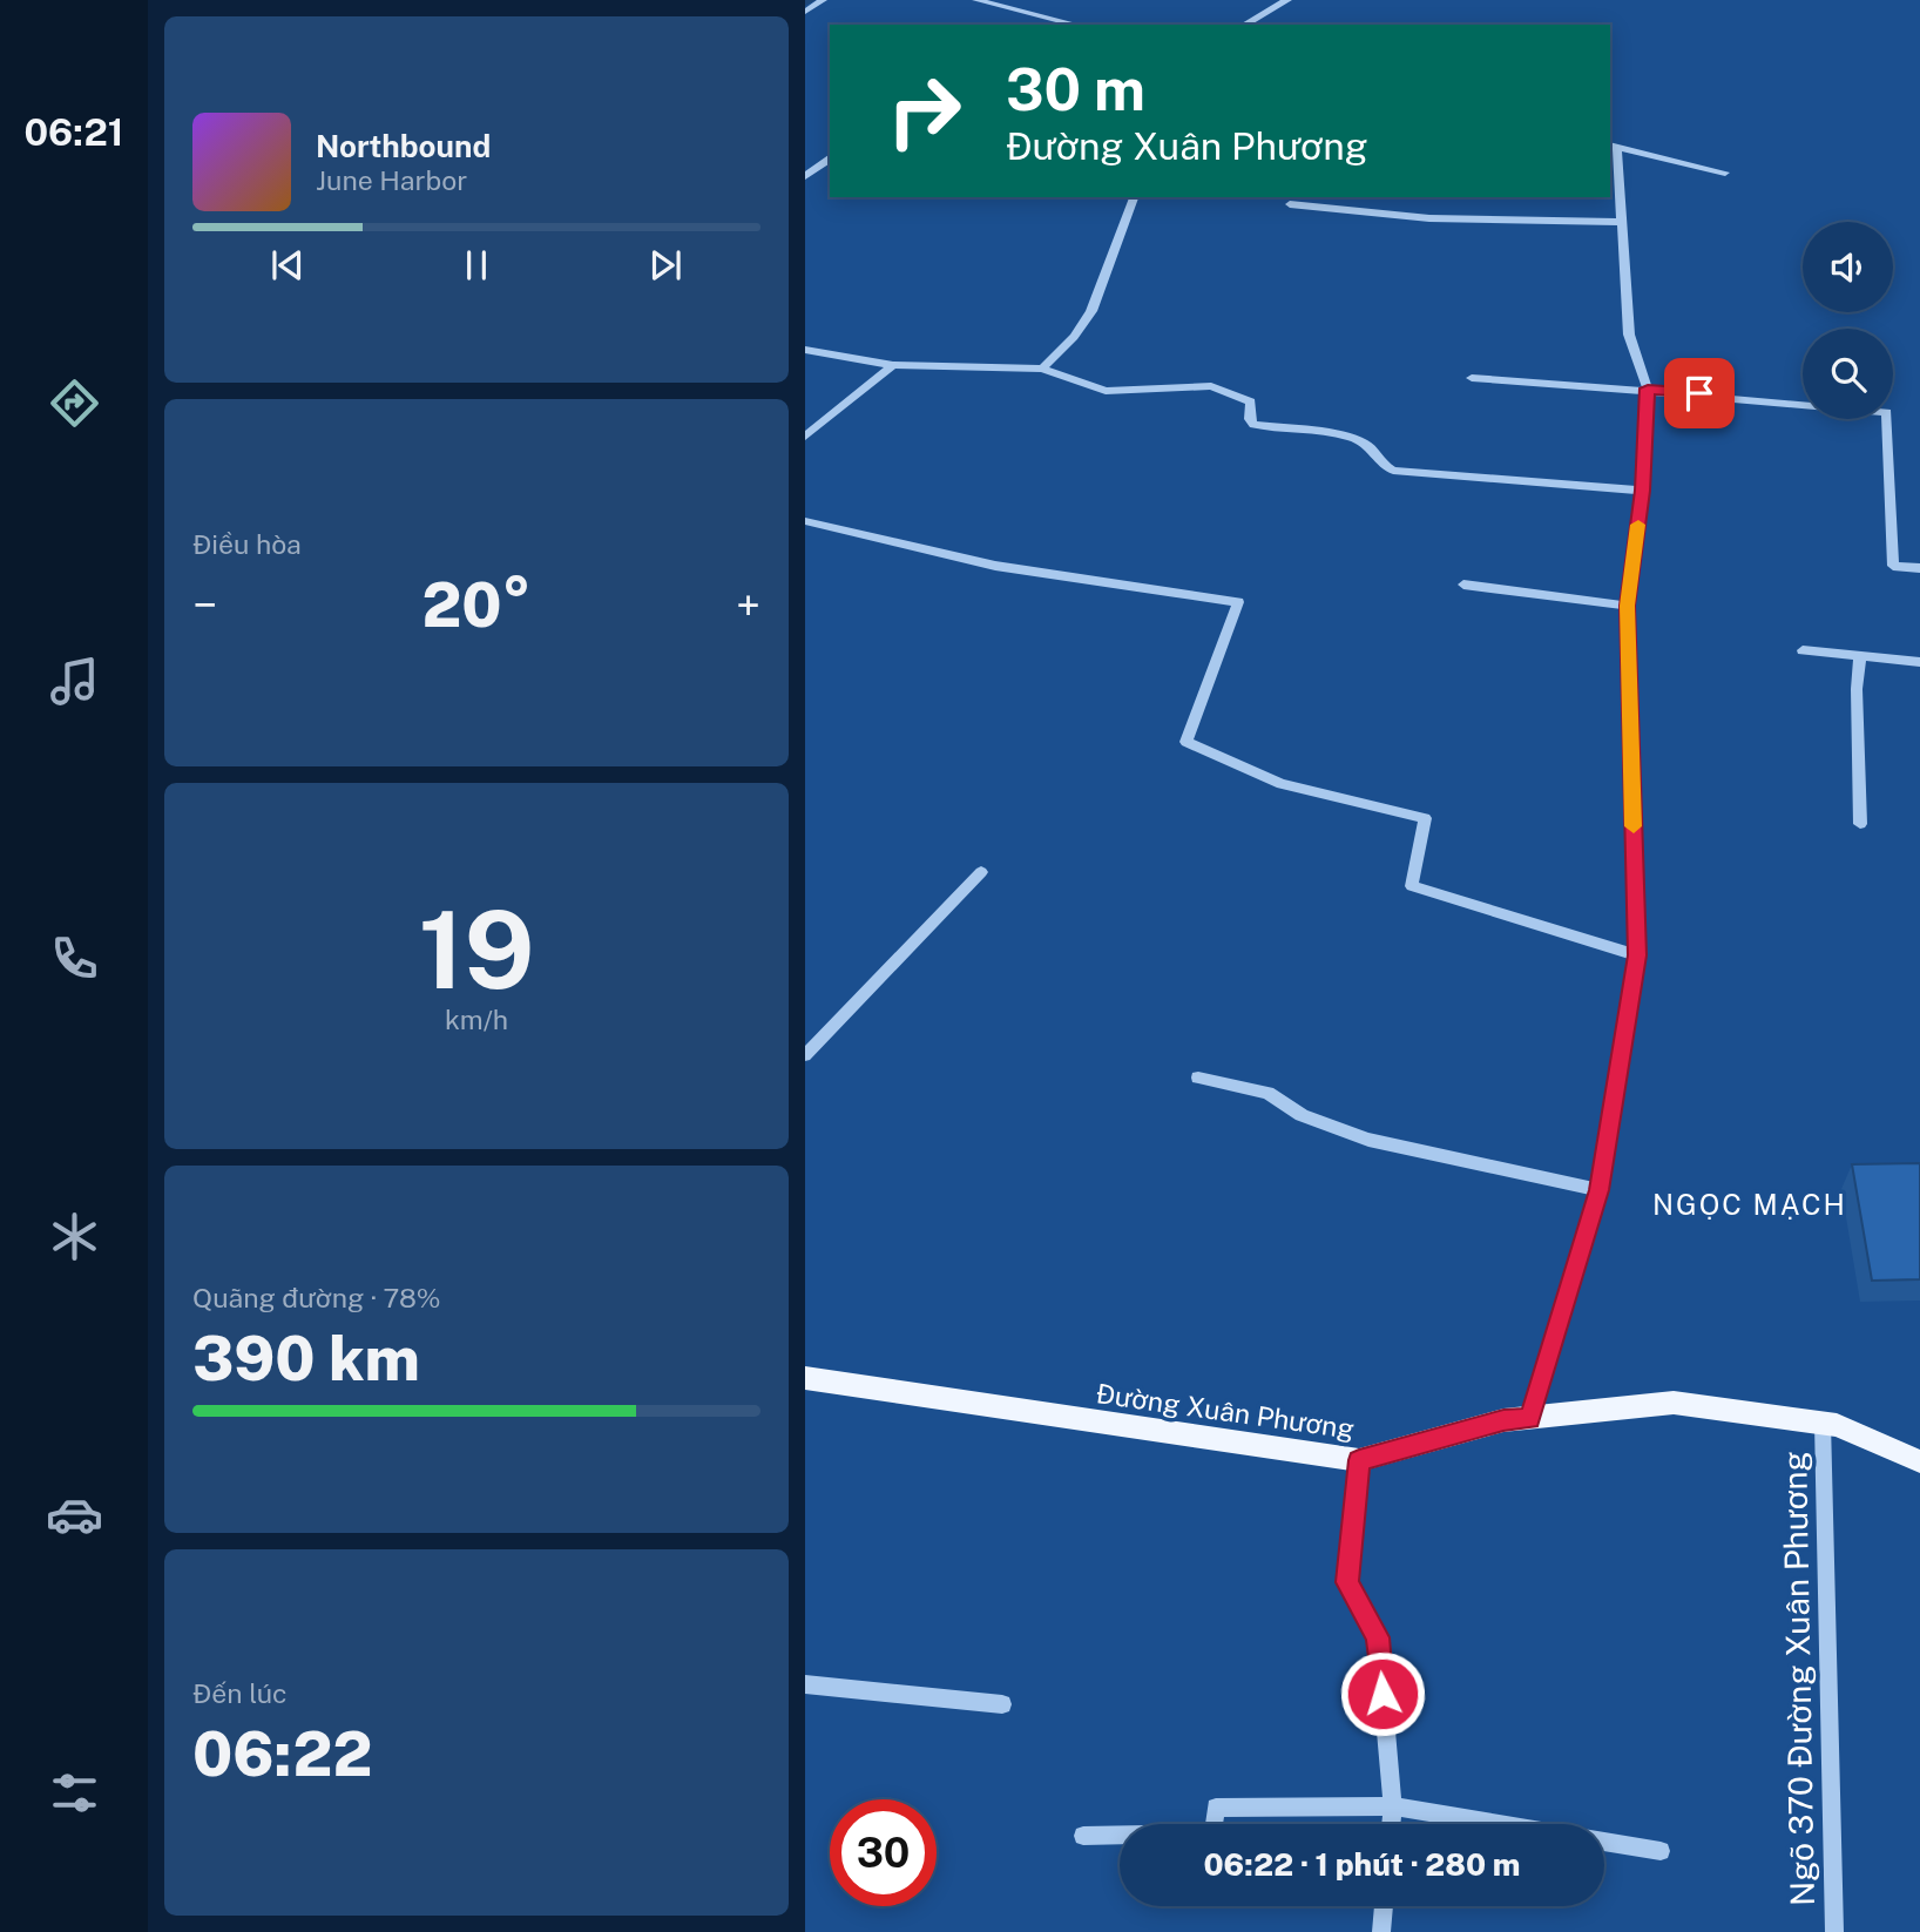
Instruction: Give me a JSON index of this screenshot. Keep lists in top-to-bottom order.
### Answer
{
  "streets": {
    "main road": ["Đường Xuân Phương"],
    "street": ["Ngõ 370 Đường Xuân Phương"]
  },
  "crossings": [
    ["Đường Xuân Phương", "Ngõ 370 Đường Xuân Phương"]
  ],
  "districts": ["NGỌC MẠCH"],
  "page": {
    "tabs": "06:21",
    "turn": ["30 m", "Đường Xuân Phương"],
    "song": ["Northbound", "June Harbor"],
    "tile": [
      "Điều hòa",
      ["19", "km/h"],
      ["Quãng đường · 78%", "390 km"],
      ["Đến lúc", "06:22"]
    ],
    "heat": ["−", "20°", "+"],
    "limit": "30",
    "trip": "06:22 · 1 phút · 280 m"
  }
}
